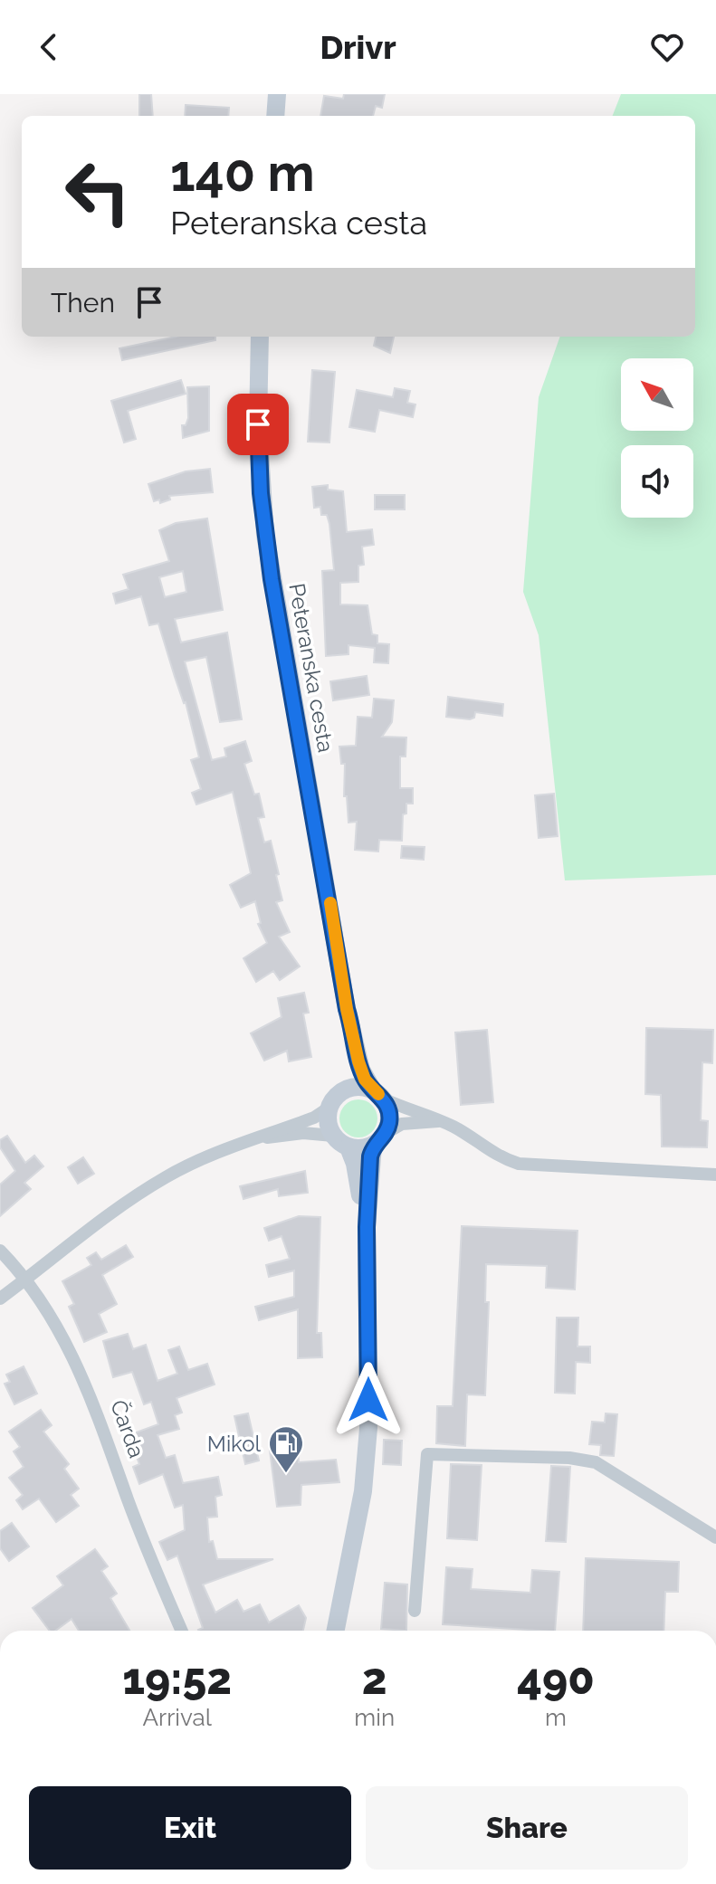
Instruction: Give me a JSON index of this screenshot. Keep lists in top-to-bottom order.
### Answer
{
  "streets": {
    "main road": ["Peteranska cesta"],
    "street": ["Čarda"]
  },
  "places": {
    "fuel station": ["Mikol"]
  },
  "north": "top left",
  "page": {
    "header": "Drivr",
    "turn": ["140 m", "Peteranska cesta"],
    "then": "Then",
    "eta": [
      "19:52",
      "Arrival",
      "2",
      "min",
      "490",
      "m"
    ],
    "buttons": ["Exit", "Share"]
  }
}
